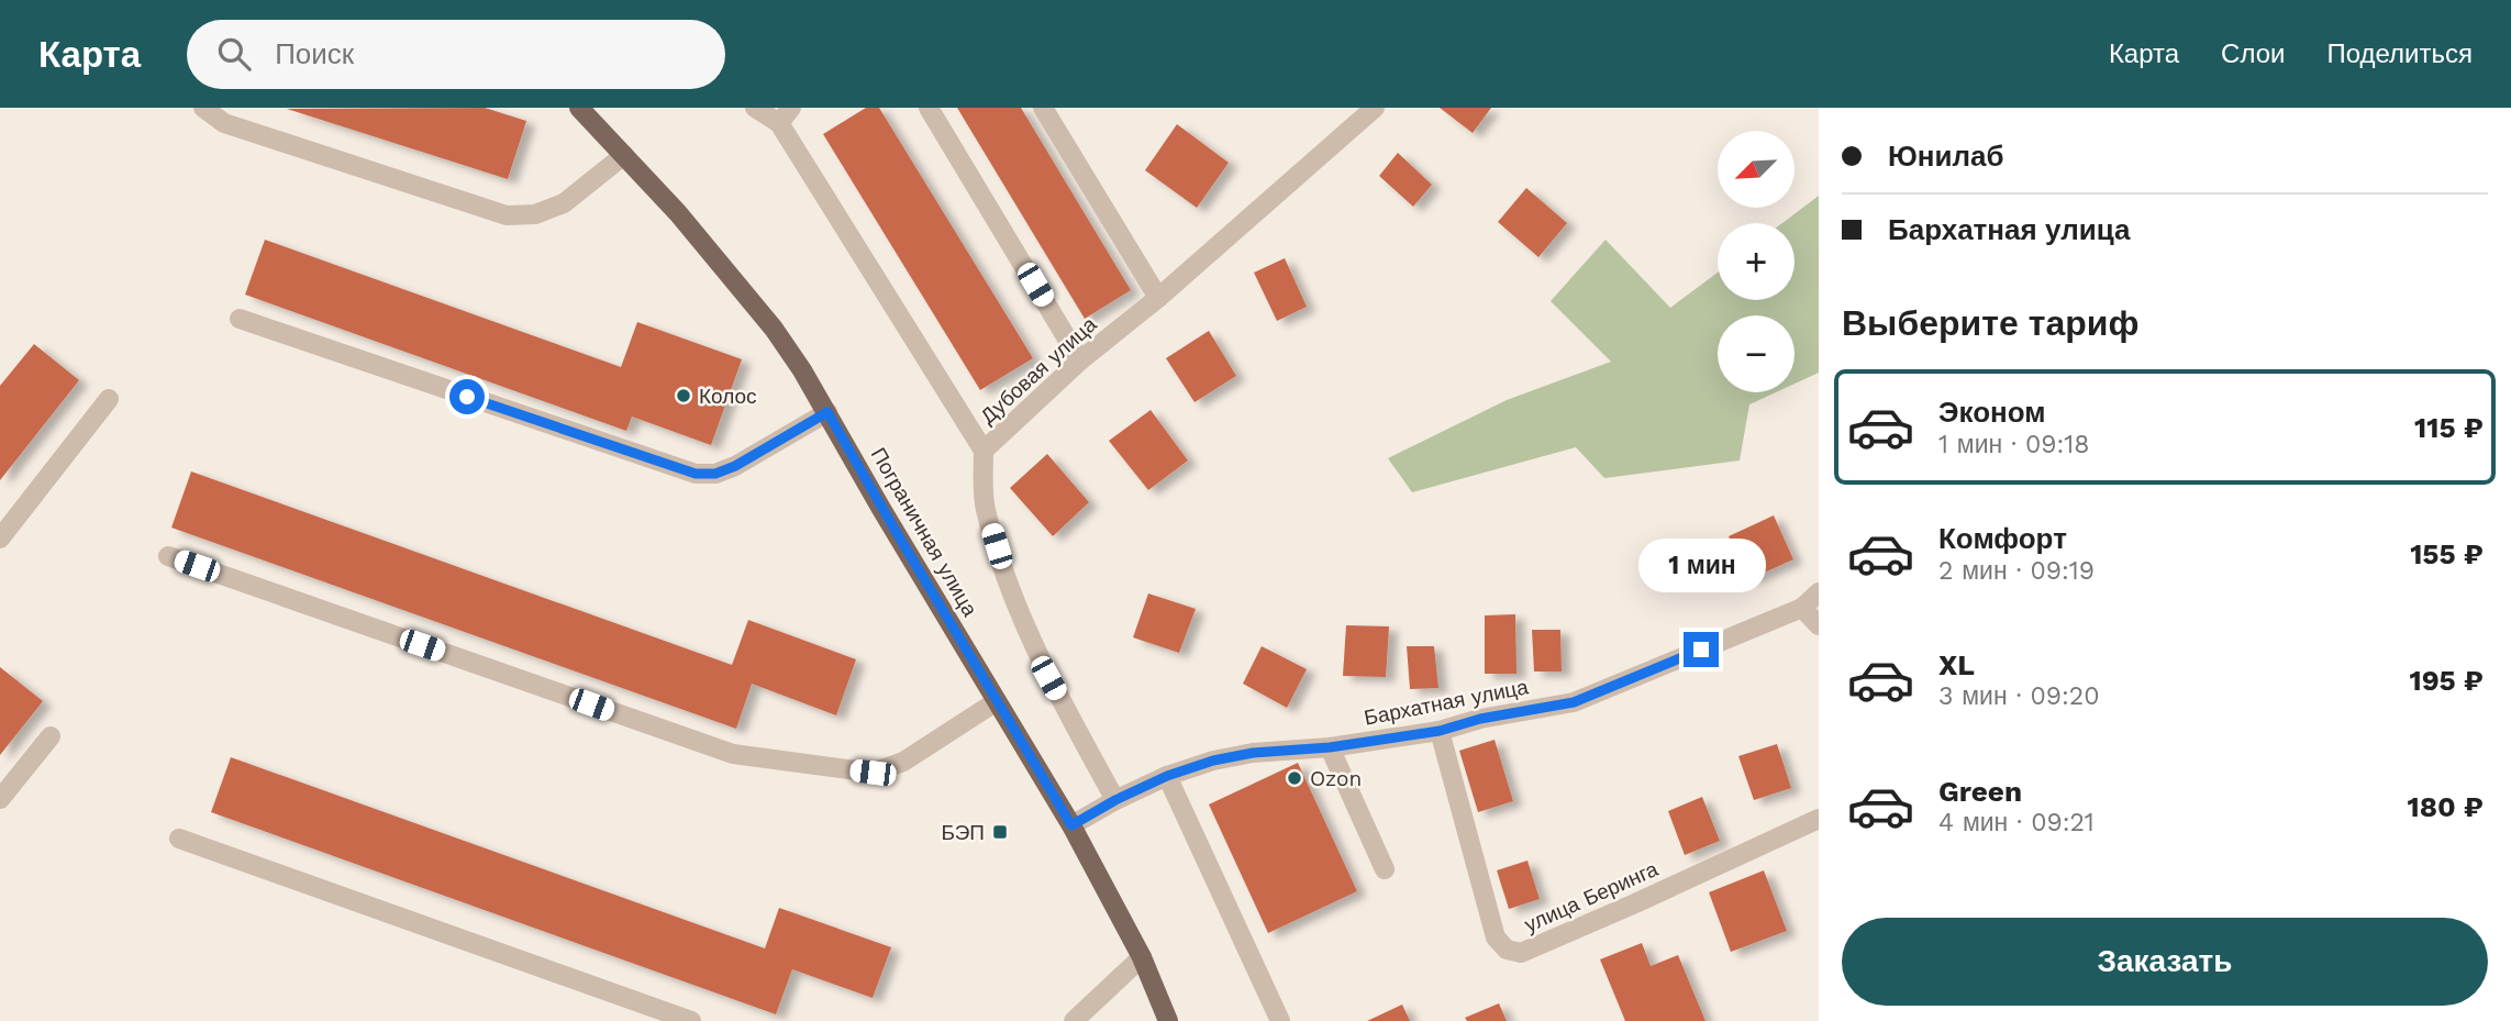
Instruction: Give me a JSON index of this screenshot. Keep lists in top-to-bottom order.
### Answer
{
  "streets": {
    "main road": ["Пограничная улица"],
    "street": ["Дубовая улица", "Бархатная улица", "улица Беринга"]
  },
  "crossings": [
    ["Дубовая улица", "Бархатная улица"],
    ["Пограничная улица", "Бархатная улица"],
    ["Бархатная улица", "улица Беринга"]
  ],
  "places": {
    "other": ["Колос", "Ozon"],
    "transit": ["БЭП"]
  },
  "north": "bottom left",
  "page": {
    "header": "Карта",
    "search": "Поиск",
    "nav": ["Карта", "Слои", "Поделиться"],
    "banner": ["Юнилаб", "Бархатная улица"],
    "map_buttons": ["+", "−"],
    "heading": "Выберите тариф",
    "list": [
      {
        "name": "Эконом",
        "note": "1 мин · 09:18",
        "value": "115 ₽"
      },
      {
        "name": "Комфорт",
        "note": "2 мин · 09:19",
        "value": "155 ₽"
      },
      {
        "name": "XL",
        "note": "3 мин · 09:20",
        "value": "195 ₽"
      },
      {
        "name": "Green",
        "note": "4 мин · 09:21",
        "value": "180 ₽"
      }
    ],
    "bubble": "1 мин",
    "buttons": "Заказать"
  }
}
